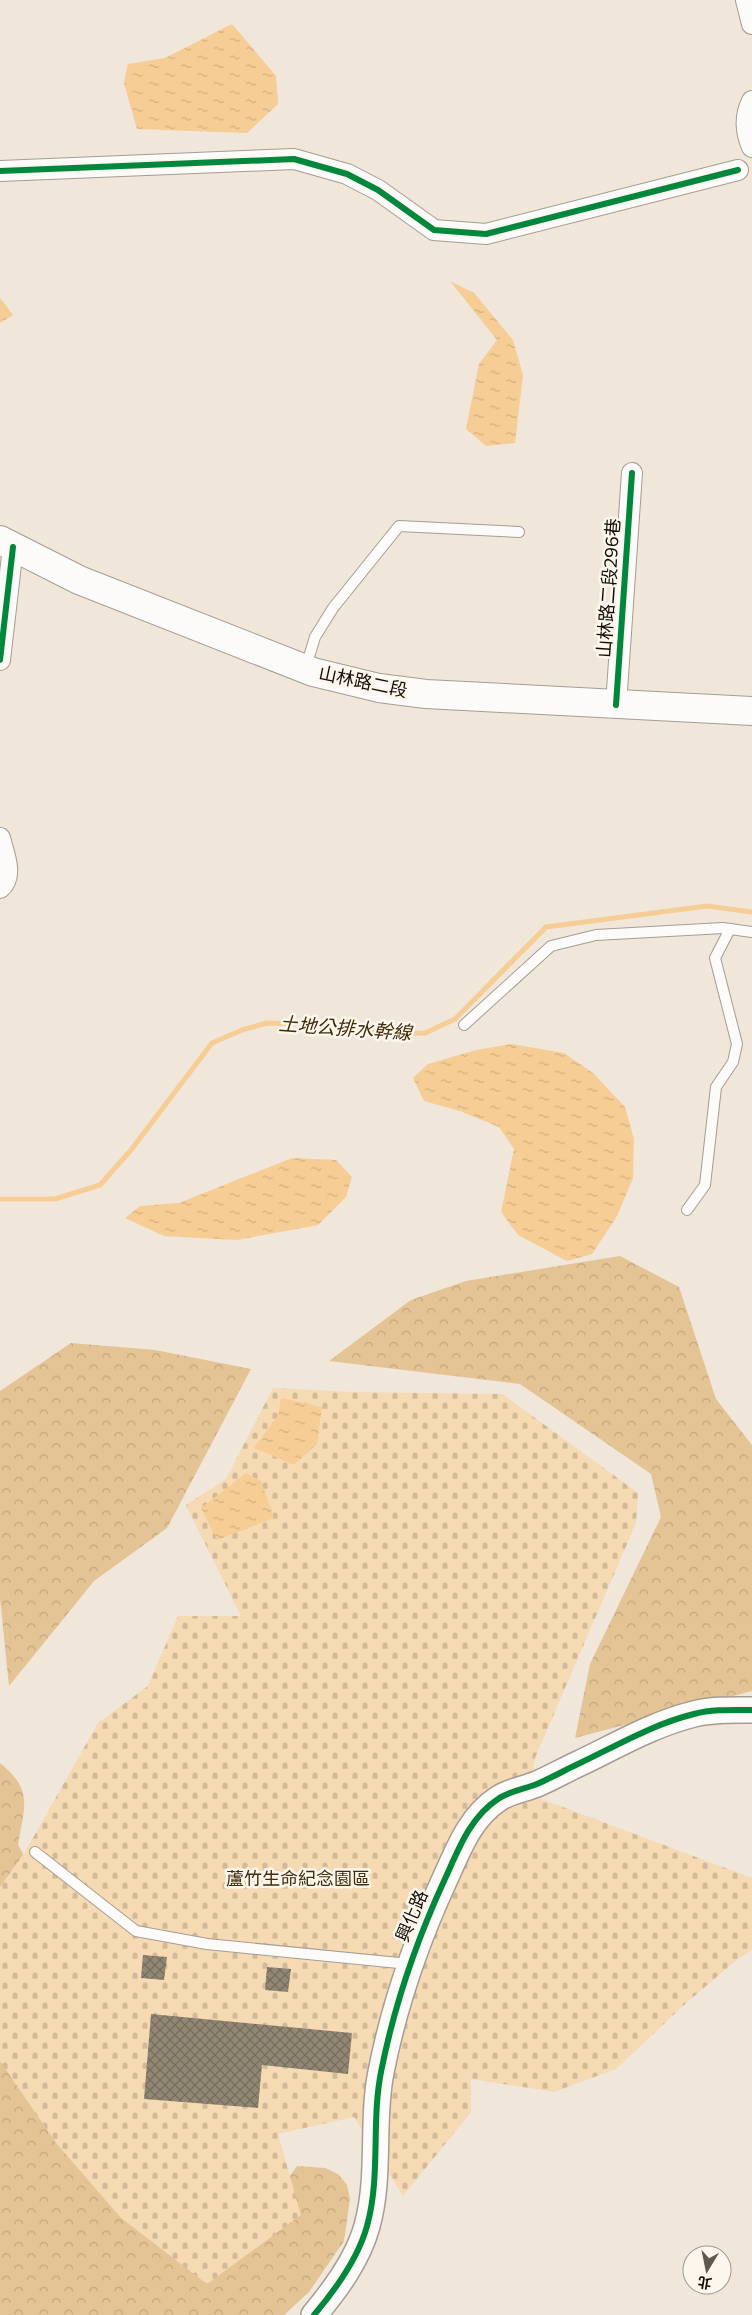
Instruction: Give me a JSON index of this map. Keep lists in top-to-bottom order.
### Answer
{
  "streets": {
    "main road": ["山林路二段"],
    "street": ["山林路二段296巷", "興化路"]
  },
  "crossings": [
    ["山林路二段296巷", "山林路二段"]
  ],
  "water": ["土地公排水幹線"],
  "parks": ["蘆竹生命紀念園區"],
  "north": "bottom"
}
